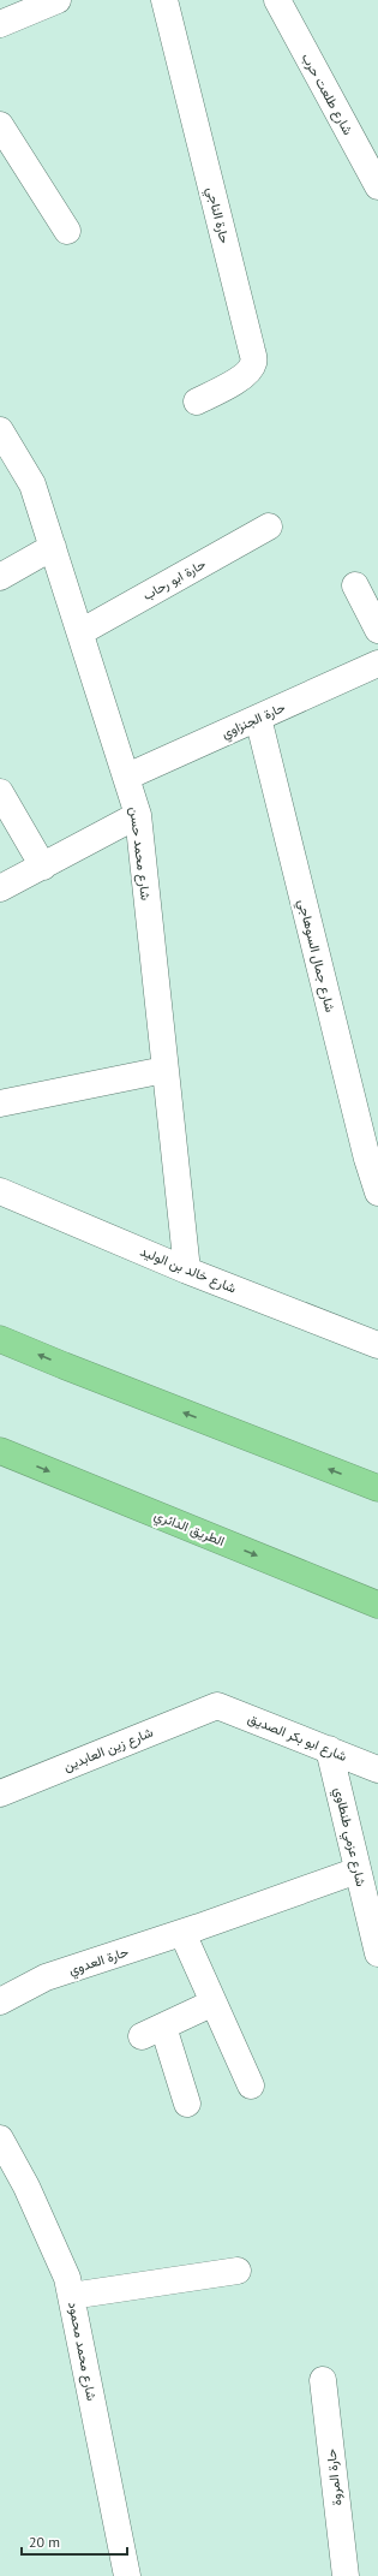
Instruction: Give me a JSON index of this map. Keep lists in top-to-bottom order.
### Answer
{
  "streets": {
    "highway": ["الطريق الدائري"],
    "street": [
      "شارع طلعت حرب",
      "حارة الناجي",
      "حارة ابو رحاب",
      "حارة الجنزاوي",
      "شارع محمد حسن",
      "شارع جمال السوهاجي",
      "شارع خالد بن الوليد",
      "شارع ابو بكر الصديق",
      "شارع زين العابدين",
      "شارع عزمي طنطاوي",
      "حارة العدوي",
      "شارع محمد محمود",
      "حارة المروة"
    ]
  },
  "crossings": [
    ["حارة ابو رحاب", "شارع محمد حسن"],
    ["حارة الجنزاوي", "شارع محمد حسن"],
    ["حارة الجنزاوي", "شارع جمال السوهاجي"],
    ["شارع محمد حسن", "شارع خالد بن الوليد"],
    ["شارع ابو بكر الصديق", "شارع زين العابدين"],
    ["شارع ابو بكر الصديق", "شارع عزمي طنطاوي"],
    ["شارع عزمي طنطاوي", "حارة العدوي"]
  ],
  "scale_bar": "20 m"
}
